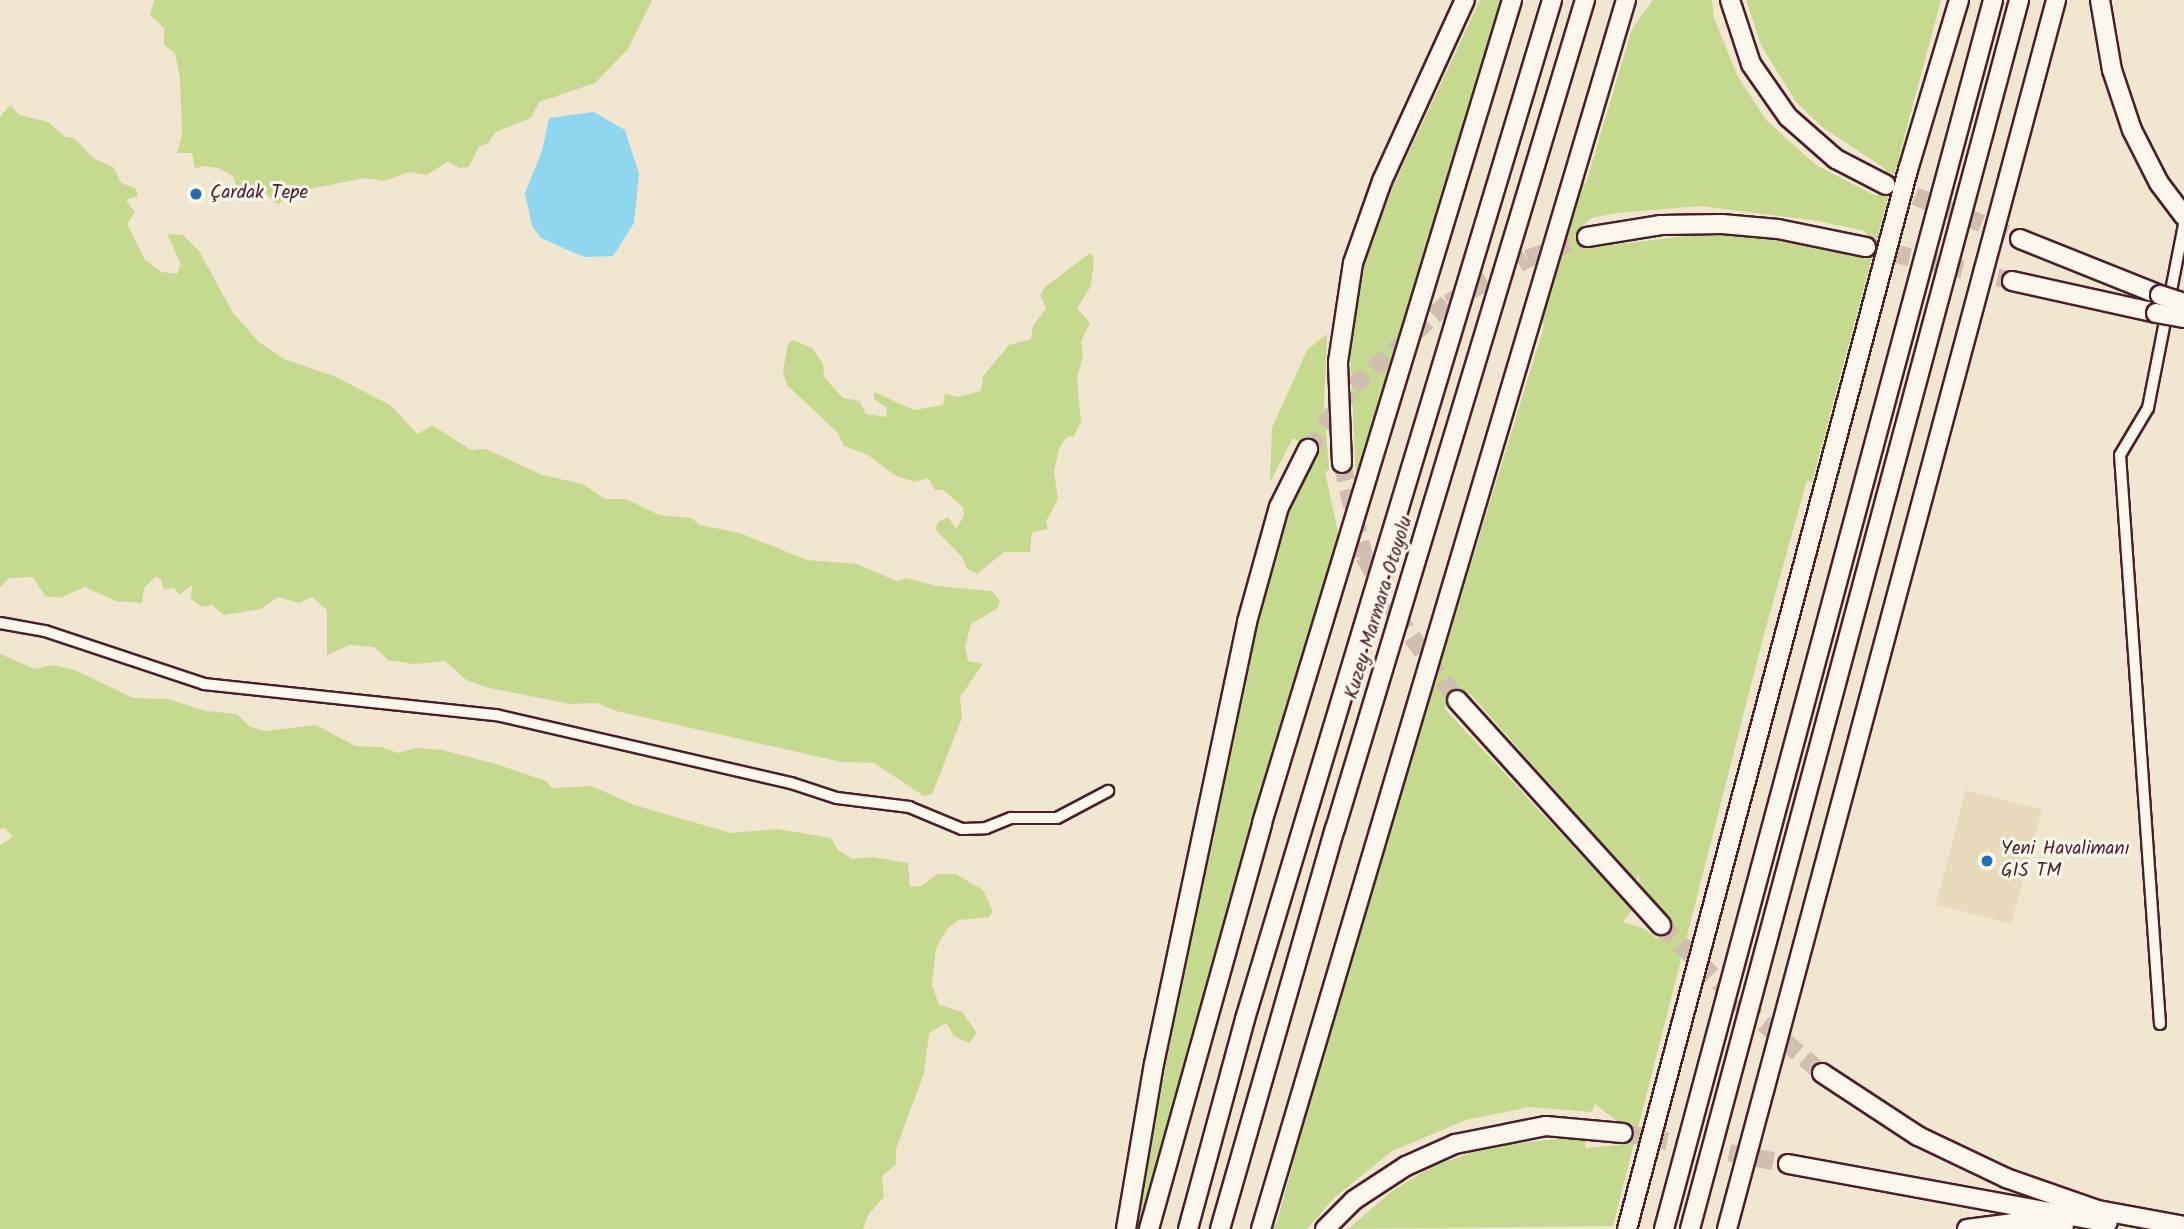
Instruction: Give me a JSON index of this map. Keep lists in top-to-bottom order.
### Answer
{
  "streets": {
    "highway": ["Kuzey Marmara Otoyolu"]
  },
  "places": ["Çardak Tepe", "Yeni Havalimanı GIS TM"]
}
